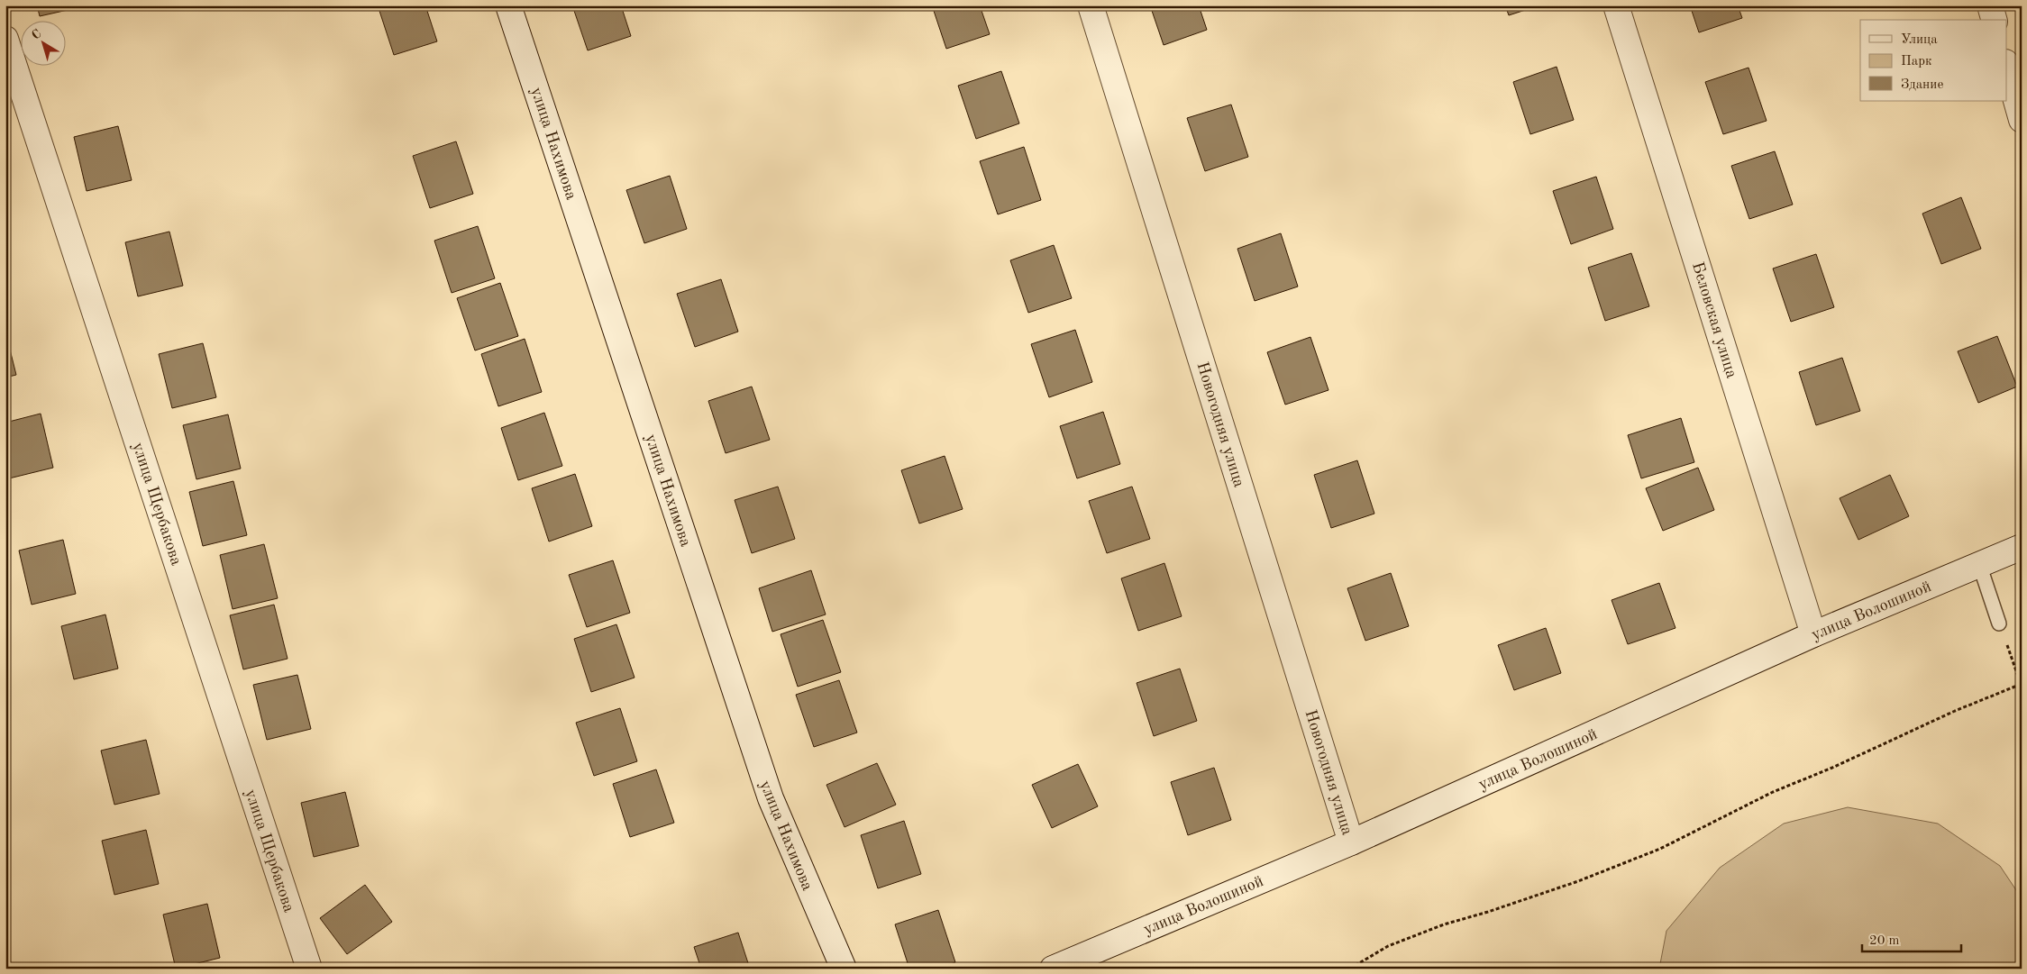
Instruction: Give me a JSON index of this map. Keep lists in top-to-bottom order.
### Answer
{
  "streets": {
    "street": [
      "улица Нахимова",
      "Беловская улица",
      "Новогодняя улица",
      "улица Щербакова",
      "улица Волошиной"
    ]
  },
  "crossings": [
    ["Беловская улица", "улица Волошиной"],
    ["Новогодняя улица", "улица Волошиной"]
  ],
  "legend": ["Улица", "Парк", "Здание"],
  "scale_bar": "20 m",
  "north": "top left"
}
